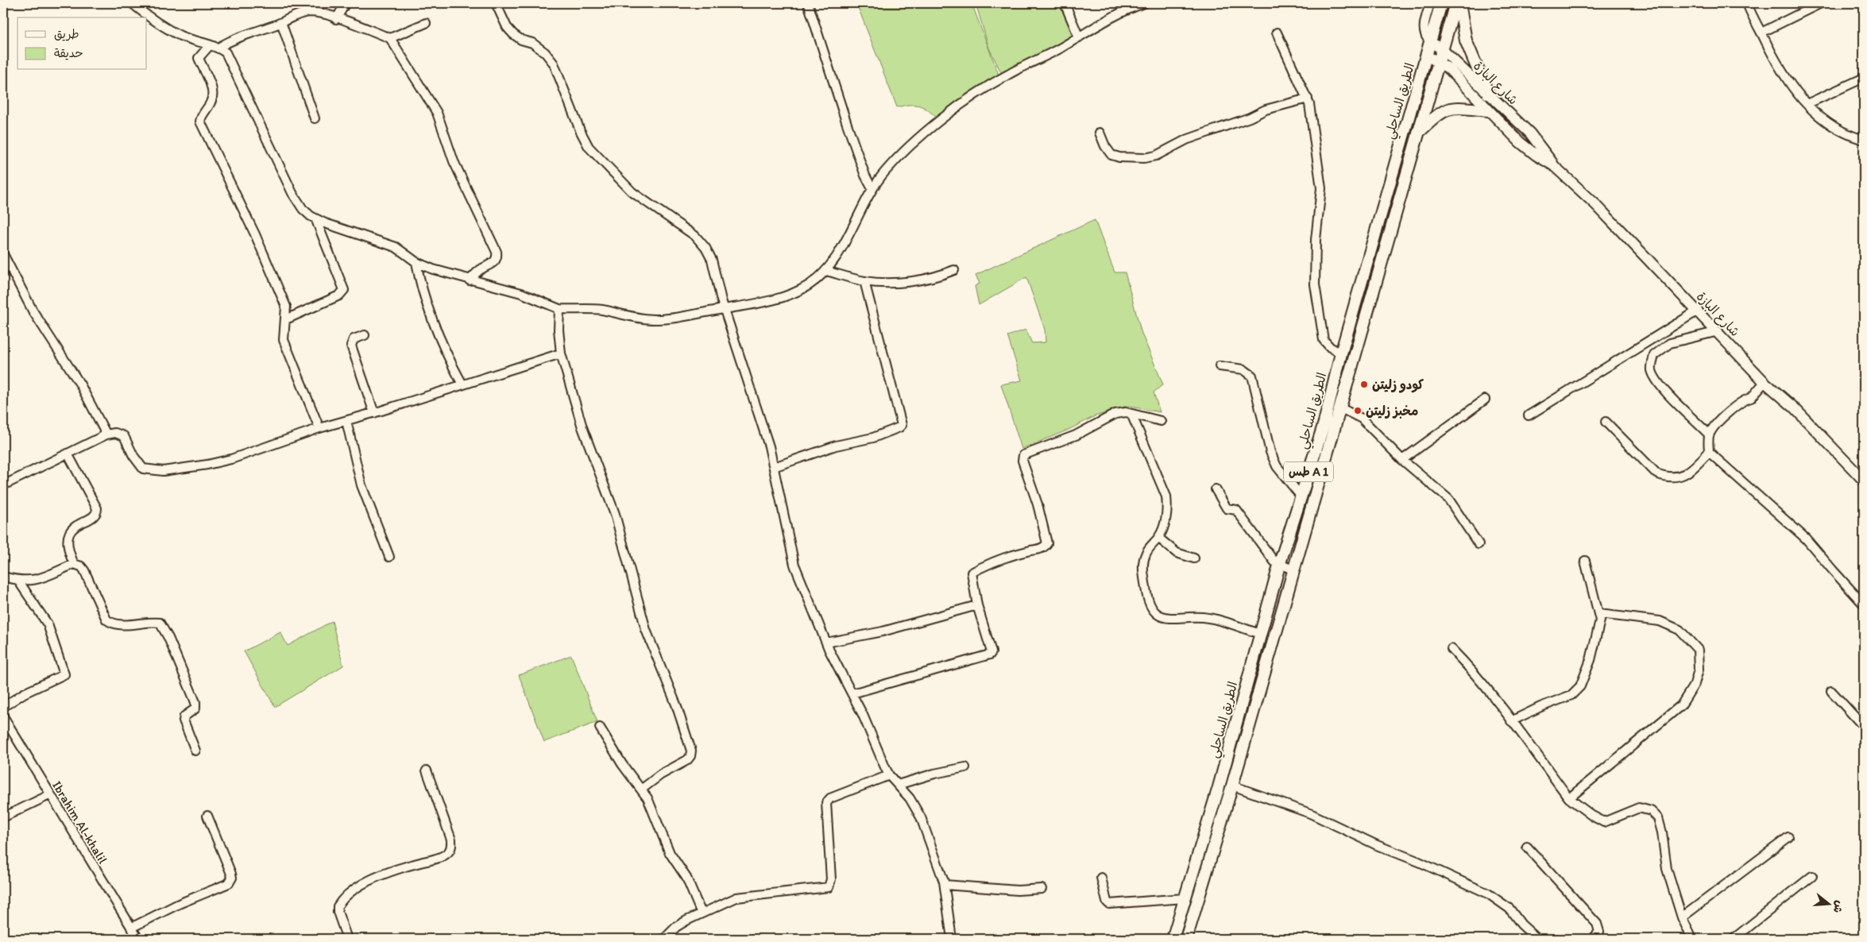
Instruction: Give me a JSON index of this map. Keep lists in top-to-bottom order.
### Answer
{
  "streets": {
    "highway": ["الطريق الساحلي", "طس A 1"],
    "main road": ["شارع البازة"],
    "street": ["Ibrahim Al-khalil"]
  },
  "crossings": [
    ["شارع البازة", "الطريق الساحلي"]
  ],
  "places": ["كودو زليتن", "مخبز زليتن"],
  "legend": ["طريق", "حديقة"],
  "north": "right"
}
